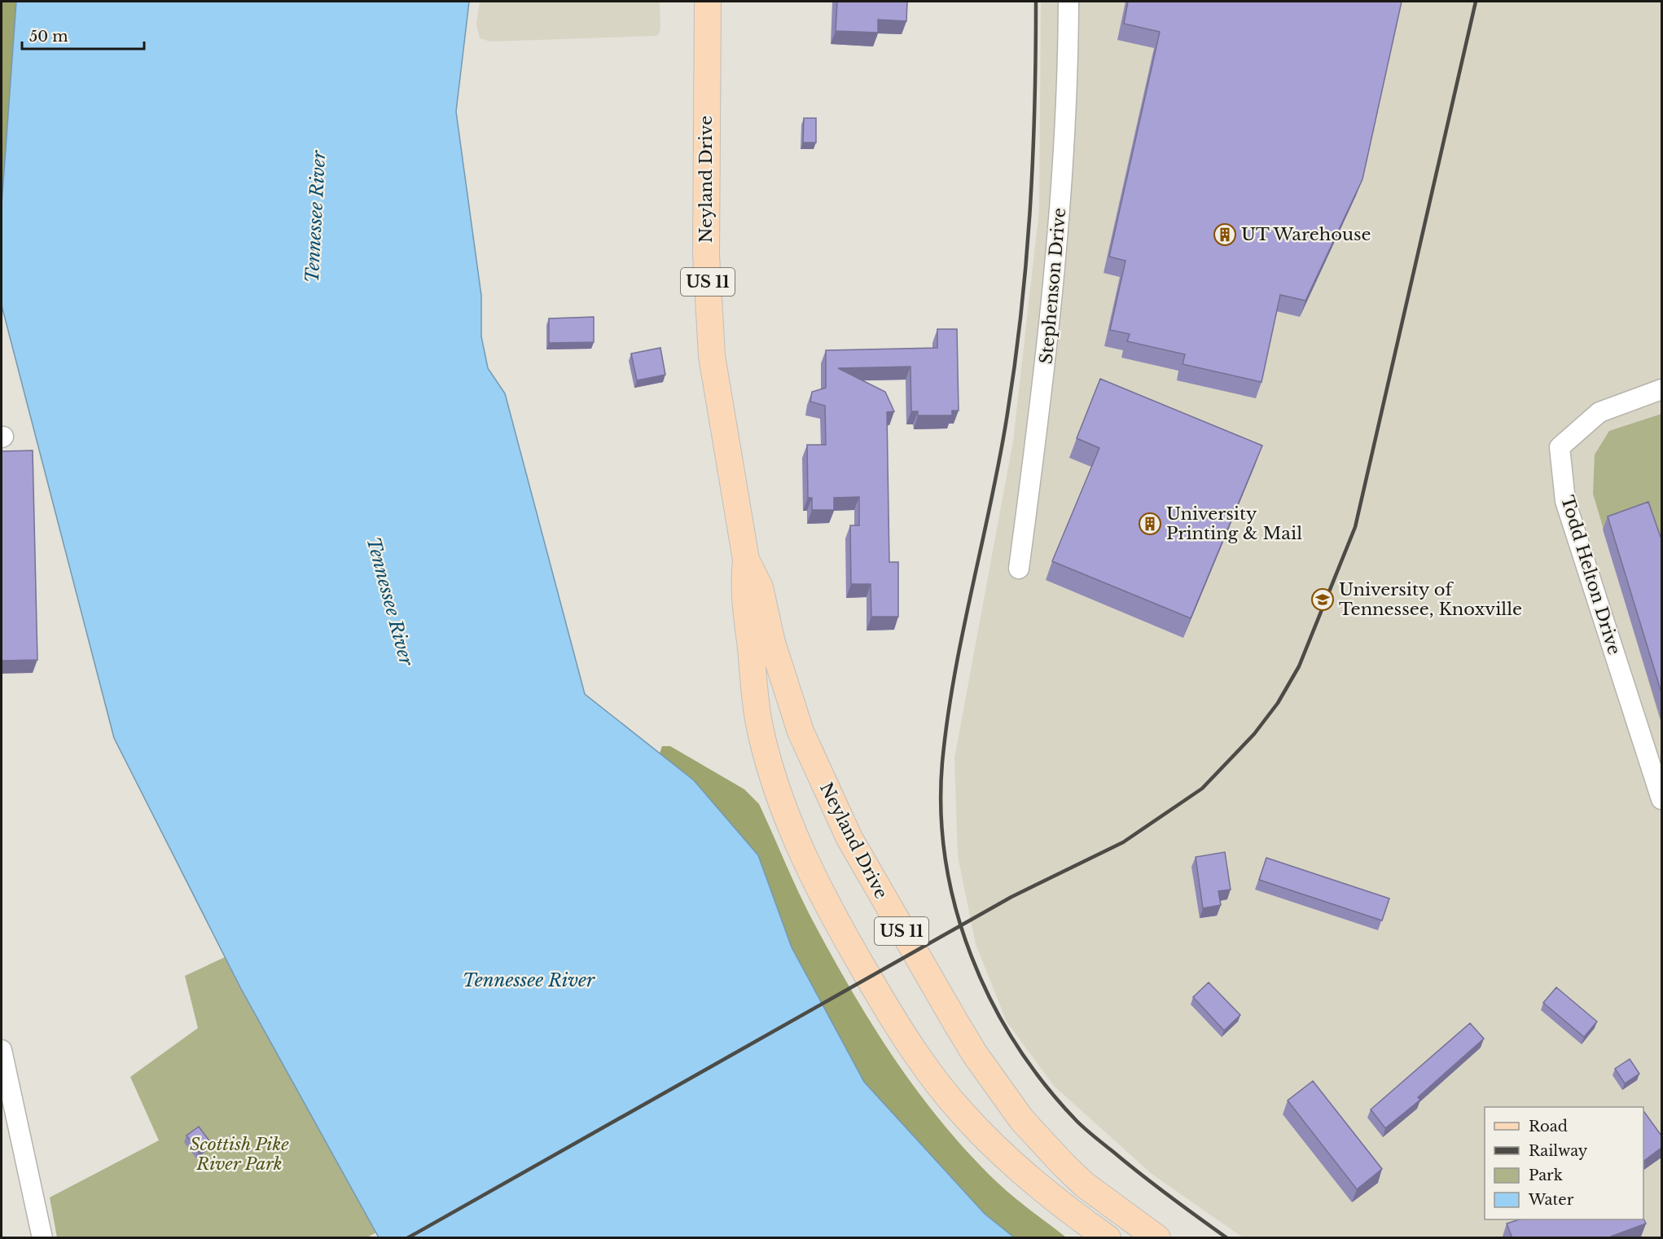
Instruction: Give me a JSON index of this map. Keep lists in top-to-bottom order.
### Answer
{
  "streets": {
    "main road": ["Neyland Drive", "US 11"],
    "street": ["Stephenson Drive", "Todd Helton Drive"]
  },
  "water": ["Tennessee River"],
  "parks": ["Scottish Pike River Park"],
  "places": {
    "building": ["UT Warehouse", "University Printing & Mail"],
    "school or university": ["University of Tennessee, Knoxville"]
  },
  "legend": [
    "Road",
    "Railway",
    "Park",
    "Water"
  ],
  "scale_bar": "50 m"
}
